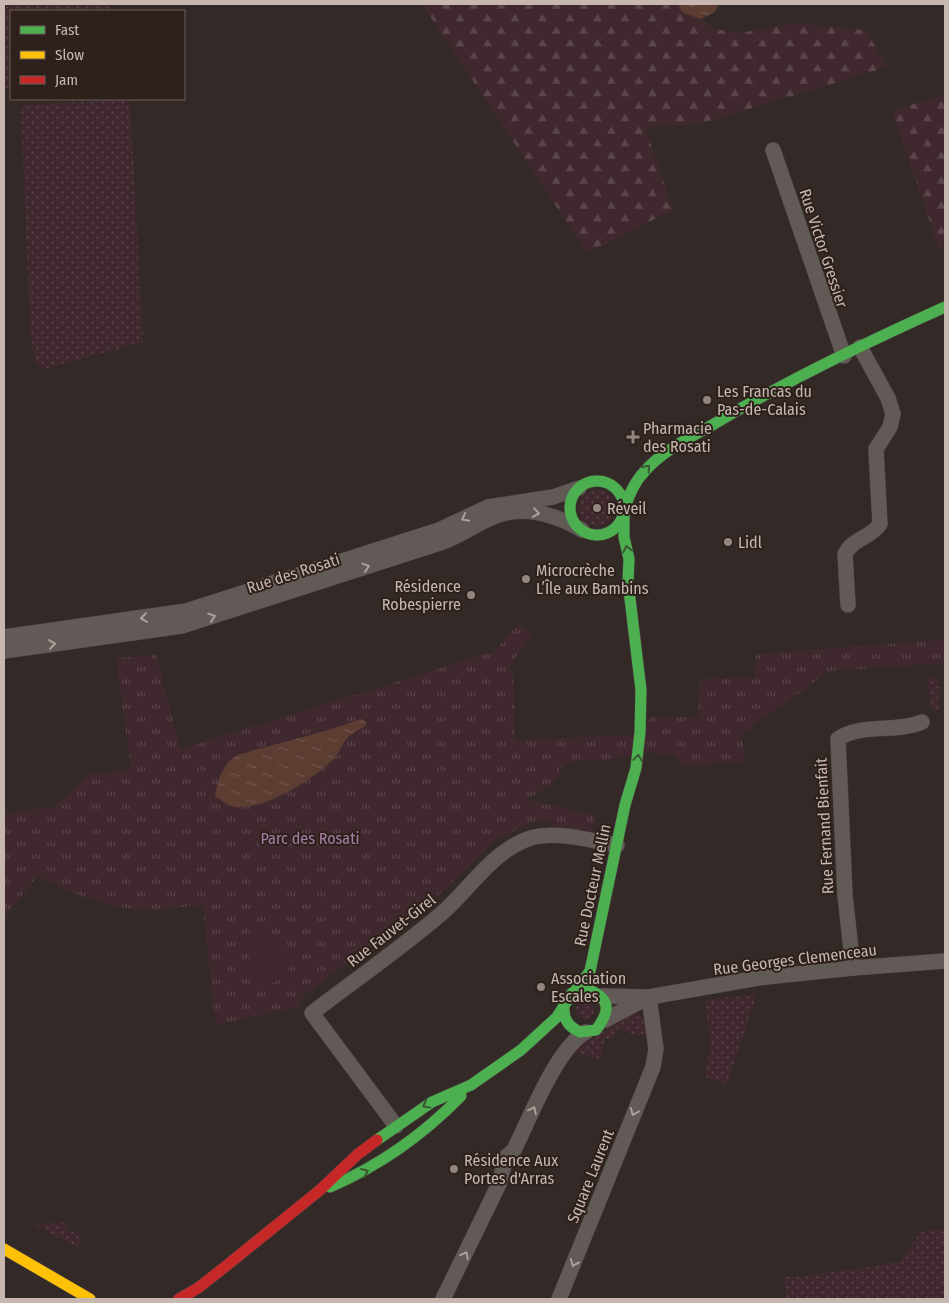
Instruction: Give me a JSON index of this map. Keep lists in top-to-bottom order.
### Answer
{
  "streets": {
    "street": [
      "Rue Victor Gressier",
      "Rue des Rosati",
      "Rue Fernand Bienfait",
      "Rue Docteur Mellin",
      "Rue Fauvet-Girel",
      "Rue Georges Clemenceau",
      "Square Laurent"
    ]
  },
  "crossings": [
    ["Rue Fernand Bienfait", "Rue Georges Clemenceau"],
    ["Rue Docteur Mellin", "Rue Fauvet-Girel"],
    ["Rue Georges Clemenceau", "Square Laurent"]
  ],
  "parks": ["Parc des Rosati"],
  "places": {
    "other": [
      "Les Francas du Pas-de-Calais",
      "Réveil",
      "Lidl",
      "Microcrèche L’Île aux Bambins",
      "Résidence Robespierre",
      "Association Escales",
      "Résidence Aux Portes d'Arras"
    ],
    "health": ["Pharmacie des Rosati"]
  },
  "legend": ["Fast", "Slow", "Jam"]
}
